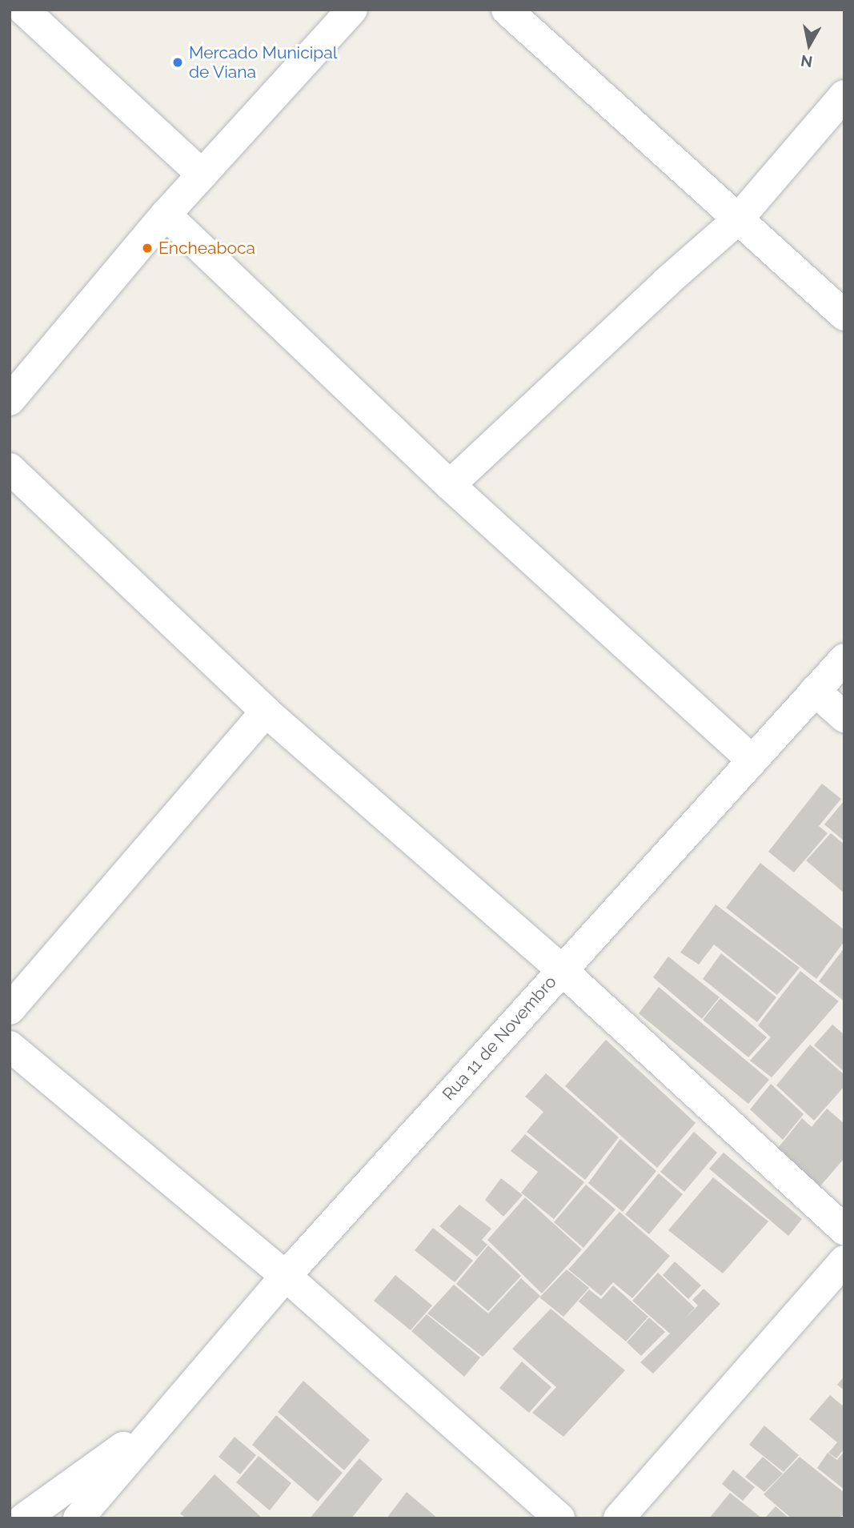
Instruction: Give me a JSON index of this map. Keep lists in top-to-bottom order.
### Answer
{
  "streets": {
    "street": ["Rua 11 de Novembro"]
  },
  "places": ["Mercado Municipal de Viana", "Encheaboca"],
  "north": "bottom"
}
